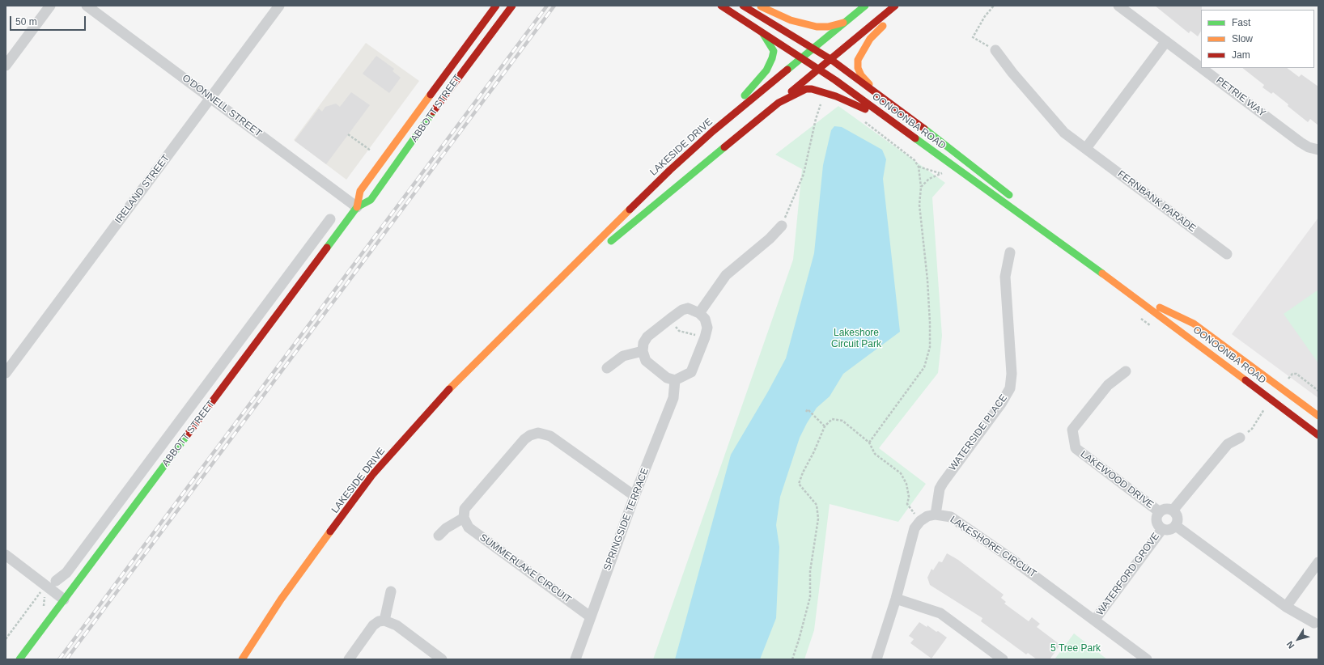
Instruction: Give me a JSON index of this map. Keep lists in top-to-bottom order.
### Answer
{
  "streets": {
    "street": [
      "PETRIE WAY",
      "O'DONNELL STREET",
      "ABBOTT STREET",
      "OONOONBA ROAD",
      "LAKESIDE DRIVE",
      "IRELAND STREET",
      "FERNBANK PARADE",
      "WATERSIDE PLACE",
      "LAKEWOOD DRIVE",
      "SPRINGSIDE TERRACE",
      "LAKESHORE CIRCUIT",
      "SUMMERLAKE CIRCUIT",
      "WATERFORD GROVE"
    ]
  },
  "crossings": [
    ["O'DONNELL STREET", "ABBOTT STREET"],
    ["O'DONNELL STREET", "IRELAND STREET"],
    ["OONOONBA ROAD", "LAKESIDE DRIVE"],
    ["WATERSIDE PLACE", "LAKESHORE CIRCUIT"],
    ["LAKEWOOD DRIVE", "WATERFORD GROVE"],
    ["SPRINGSIDE TERRACE", "SUMMERLAKE CIRCUIT"],
    ["LAKESHORE CIRCUIT", "WATERFORD GROVE"]
  ],
  "parks": ["Lakeshore Circuit Park", "5 Tree Park"],
  "legend": ["Fast", "Slow", "Jam"],
  "scale_bar": "50 m",
  "north": "bottom left"
}
